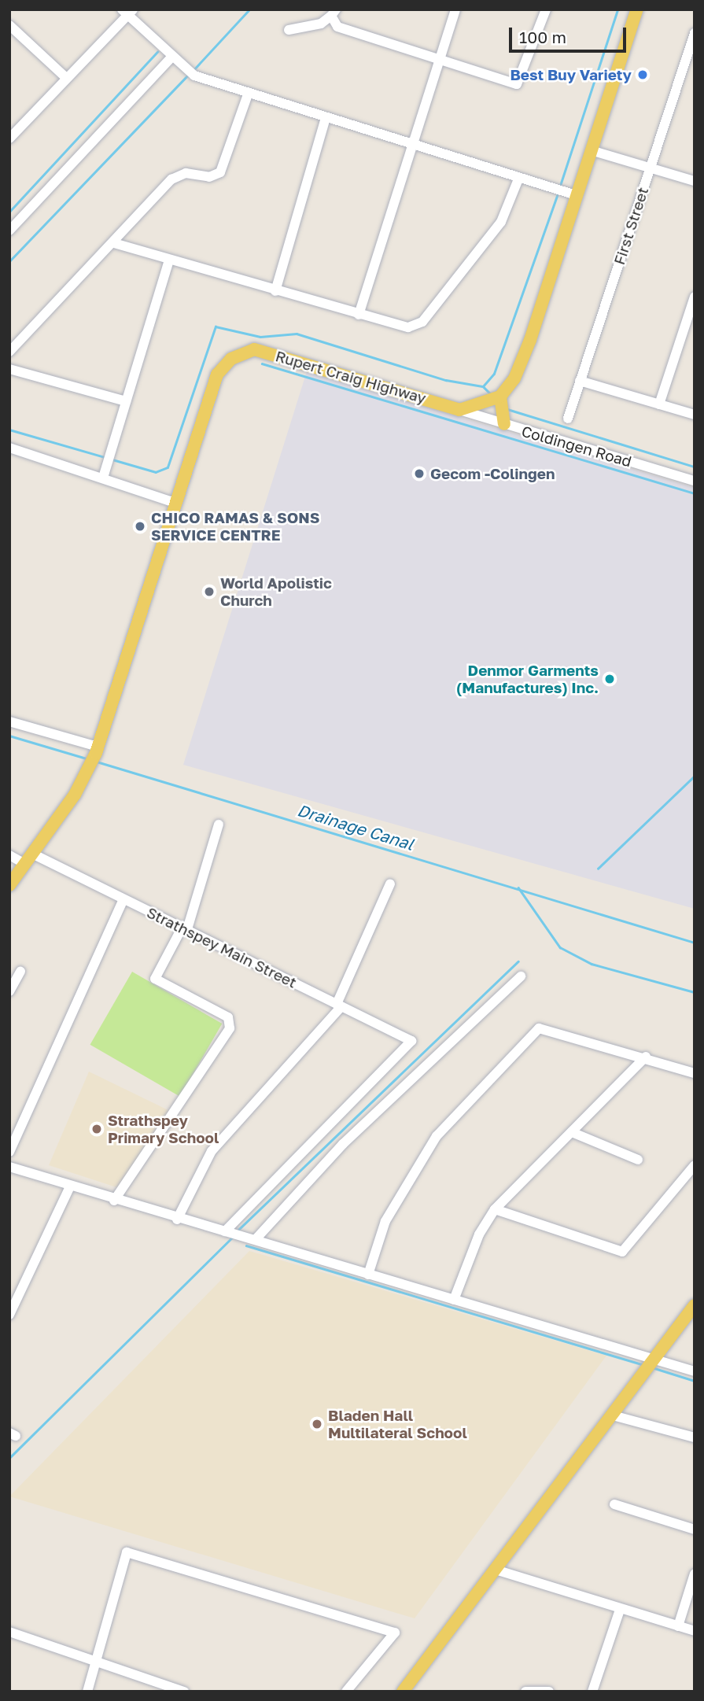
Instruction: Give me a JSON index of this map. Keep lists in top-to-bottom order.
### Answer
{
  "streets": {
    "main road": ["Rupert Craig Highway"],
    "street": ["First Street", "Coldingen Road", "Strathspey Main Street"]
  },
  "crossings": [
    ["Rupert Craig Highway", "Coldingen Road"],
    ["Rupert Craig Highway", "Strathspey Main Street"]
  ],
  "water": ["Drainage Canal"],
  "places": [
    "Best Buy Variety",
    "Gecom -Colingen",
    "CHICO RAMAS & SONS SERVICE CENTRE",
    "World Apolistic Church",
    "Denmor Garments (Manufactures) Inc.",
    "Strathspey Primary School",
    "Bladen Hall Multilateral School"
  ],
  "scale_bar": "100 m"
}
